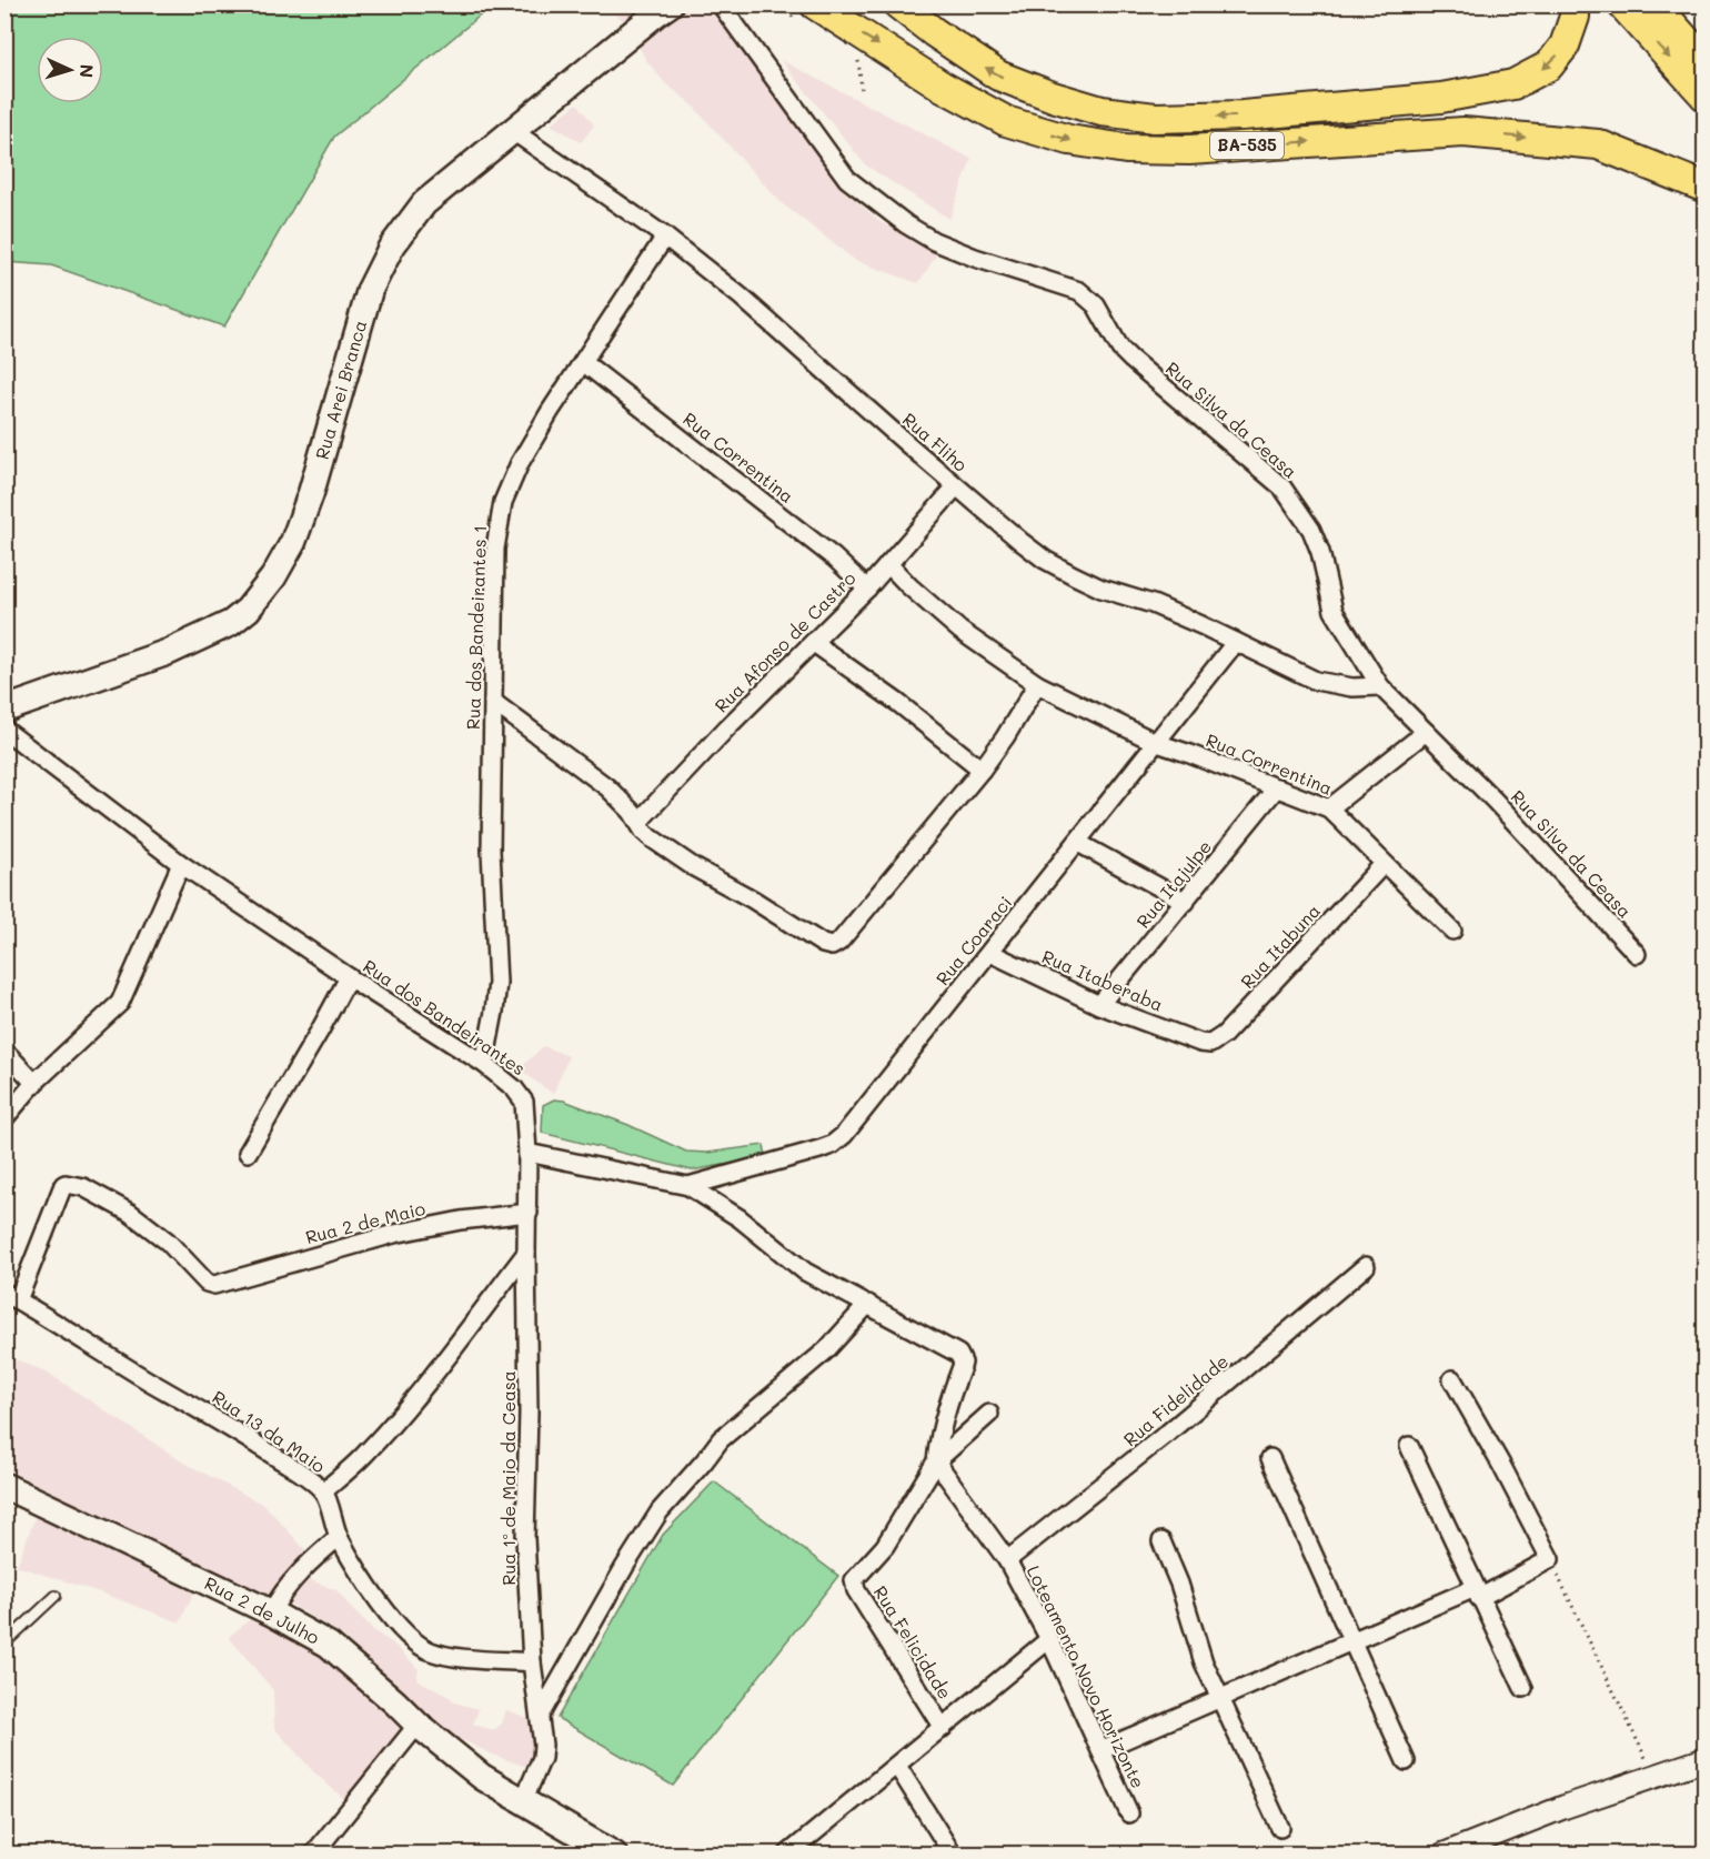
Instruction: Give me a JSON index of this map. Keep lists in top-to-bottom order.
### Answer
{
  "streets": {
    "highway": ["BA-535"],
    "main road": ["Rua Arei Branca", "Rua 2 de Julho"],
    "street": [
      "Rua Silva da Ceasa",
      "Rua Fliho",
      "Rua Correntina",
      "Rua dos Bandeirantes 1",
      "Rua Afonso de Castro",
      "Rua Itajulpe",
      "Rua Coaraci",
      "Rua Itabuna",
      "Rua Itaberaba",
      "Rua dos Bandeirantes",
      "Rua 2 de Maio",
      "Rua Fidelidade",
      "Rua 13 da Maio",
      "Rua 1º de Maio da Ceasa",
      "Rua Felicidade",
      "Loteamento Novo Horizonte"
    ]
  },
  "crossings": [
    ["Rua Arei Branca", "Rua Fliho"],
    ["Rua Silva da Ceasa", "Rua Fliho"],
    ["Rua Fliho", "Rua dos Bandeirantes 1"],
    ["Rua Fliho", "Rua Afonso de Castro"],
    ["Rua Fliho", "Rua Coaraci"],
    ["Rua Correntina", "Rua dos Bandeirantes 1"],
    ["Rua Correntina", "Rua Afonso de Castro"],
    ["Rua Correntina", "Rua Itajulpe"],
    ["Rua Correntina", "Rua Coaraci"],
    ["Rua Correntina", "Rua Itabuna"],
    ["Rua dos Bandeirantes 1", "Rua dos Bandeirantes"],
    ["Rua Itajulpe", "Rua Itaberaba"],
    ["Rua Coaraci", "Rua Itaberaba"],
    ["Rua Itabuna", "Rua Itaberaba"],
    ["Rua dos Bandeirantes", "Rua 1º de Maio da Ceasa"],
    ["Rua 2 de Maio", "Rua 13 da Maio"],
    ["Rua 2 de Maio", "Rua 1º de Maio da Ceasa"],
    ["Rua Fidelidade", "Loteamento Novo Horizonte"],
    ["Rua 13 da Maio", "Rua 1º de Maio da Ceasa"],
    ["Rua 1º de Maio da Ceasa", "Rua 2 de Julho"],
    ["Rua Felicidade", "Loteamento Novo Horizonte"]
  ],
  "north": "right"
}
